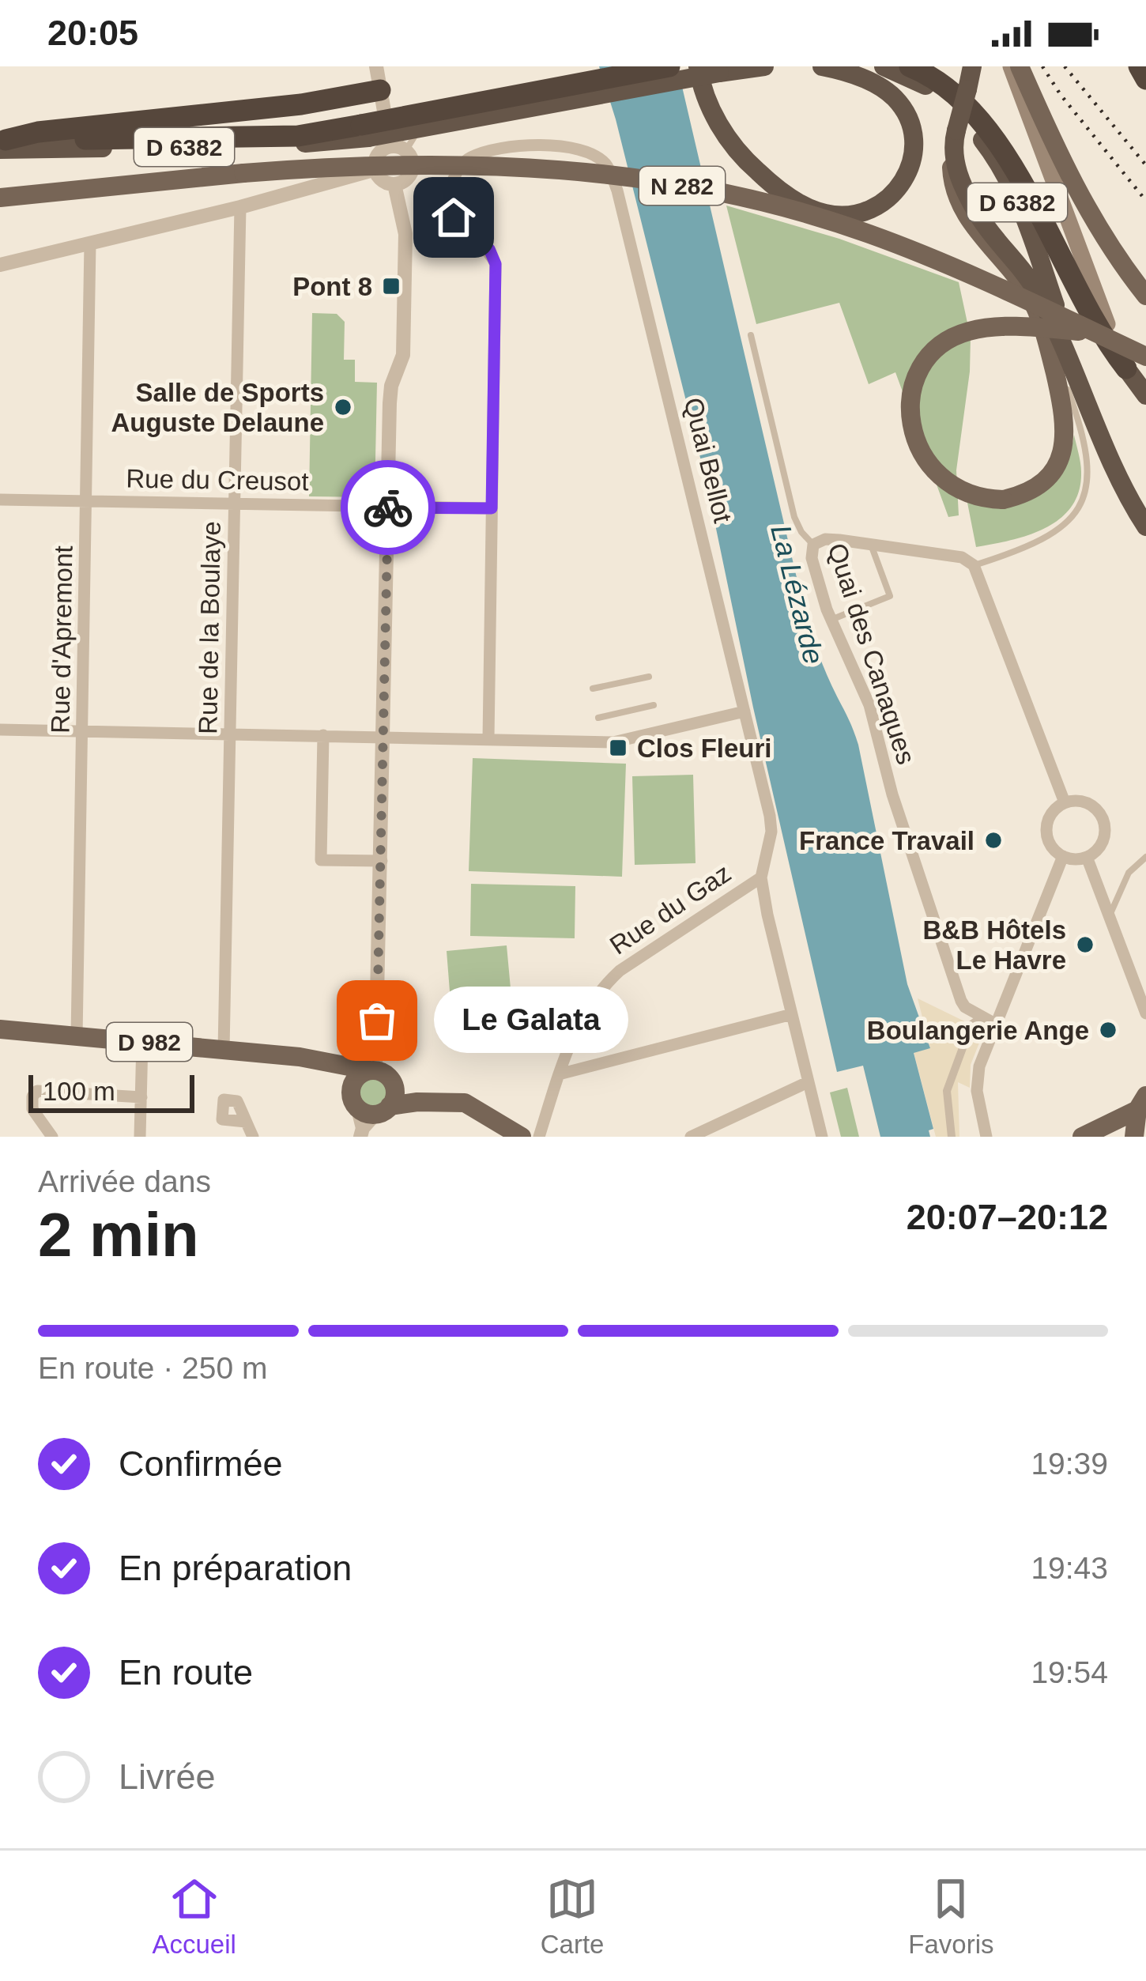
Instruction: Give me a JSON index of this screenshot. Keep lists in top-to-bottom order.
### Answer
{
  "streets": {
    "highway": ["D 6382"],
    "main road": ["N 282", "D 982"],
    "street": [
      "Quai Bellot",
      "Rue du Creusot",
      "Rue de la Boulaye",
      "Rue d'Apremont",
      "Quai des Canaques",
      "Rue du Gaz"
    ]
  },
  "crossings": [
    ["D 6382", "N 282"],
    ["Quai Bellot", "Rue du Creusot"],
    ["Quai Bellot", "Rue du Gaz"],
    ["Rue du Creusot", "Rue de la Boulaye"],
    ["Rue du Creusot", "Rue d'Apremont"],
    ["Rue de la Boulaye", "D 982"],
    ["Rue d'Apremont", "D 982"]
  ],
  "water": ["La Lézarde"],
  "places": {
    "transit": ["Pont 8", "Clos Fleuri"],
    "other": [
      "Salle de Sports Auguste Delaune",
      "France Travail",
      "B&B Hôtels Le Havre",
      "Le Galata",
      "Boulangerie Ange"
    ]
  },
  "scale_bar": "100 m",
  "page": {
    "status": "20:05",
    "bubble": "Le Galata",
    "scale": "100 m",
    "heading": ["2 min", "Arrivée dans", "20:07–20:12"],
    "bar": "En route · 250 m",
    "list": [
      ["Confirmée", "19:39"],
      ["En préparation", "19:43"],
      ["En route", "19:54"],
      "Livrée"
    ],
    "tabs": ["Accueil", "Carte", "Favoris"]
  }
}
